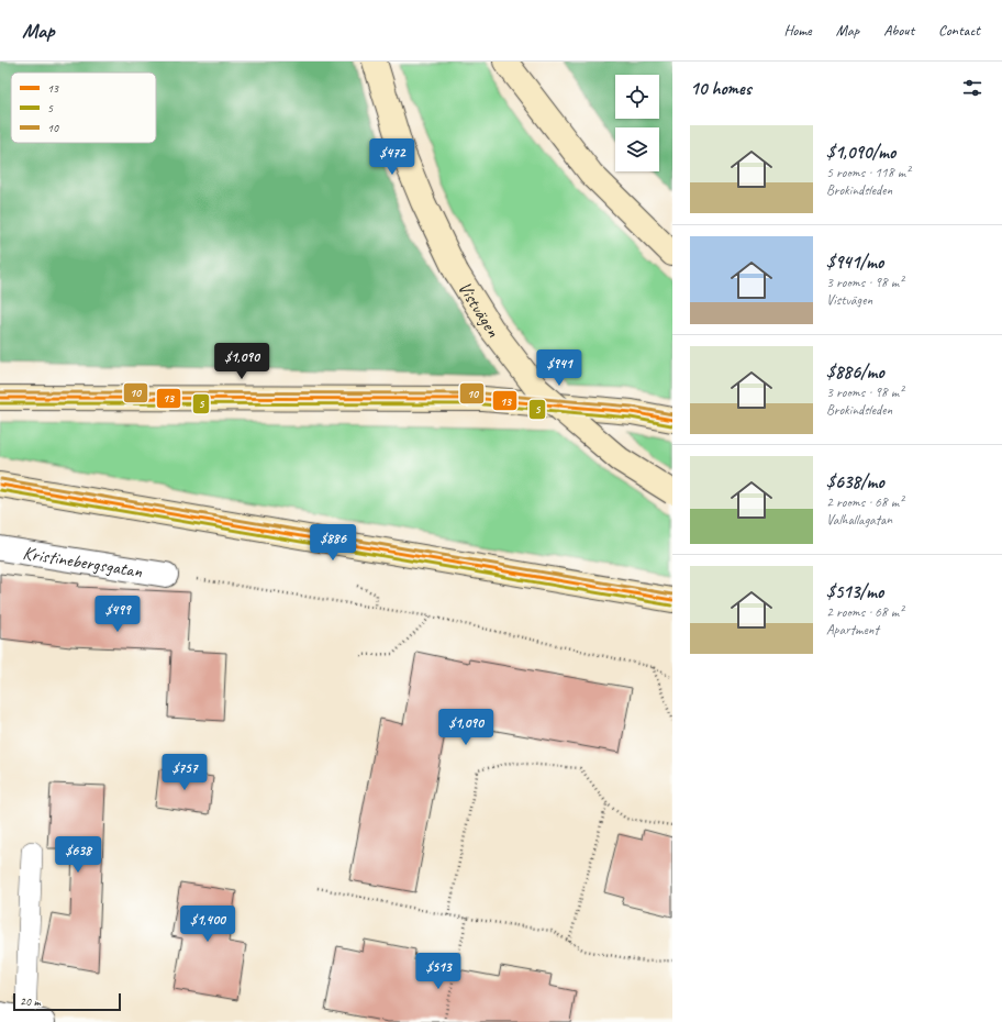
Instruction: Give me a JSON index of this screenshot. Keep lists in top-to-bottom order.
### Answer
{
  "streets": {
    "main road": ["Vistvägen"],
    "street": ["Kristinebergsgatan"]
  },
  "lines": ["transit line 10", "transit line 13", "transit line 5"],
  "legend": ["13", "5", "10"],
  "scale_bar": "20 m",
  "page": {
    "header": "Map",
    "nav": [
      "Home",
      "Map",
      "About",
      "Contact"
    ],
    "heading": "10 homes",
    "list": [
      {
        "name": "$1,090/mo",
        "note": "5 rooms · 118 m² · Brokindsleden"
      },
      {
        "name": "$941/mo",
        "note": "3 rooms · 98 m² · Vistvägen"
      },
      {
        "name": "$886/mo",
        "note": "3 rooms · 98 m² · Brokindsleden"
      },
      {
        "name": "$638/mo",
        "note": "2 rooms · 68 m² · Valhallagatan"
      },
      {
        "name": "$513/mo",
        "note": "2 rooms · 68 m² · Apartment"
      }
    ],
    "price": [
      "$472",
      "$1,090",
      "$941",
      "$886",
      "$499",
      "$1,090",
      "$757",
      "$638",
      "$1,400",
      "$513"
    ],
    "scale": "20 m"
  }
}
